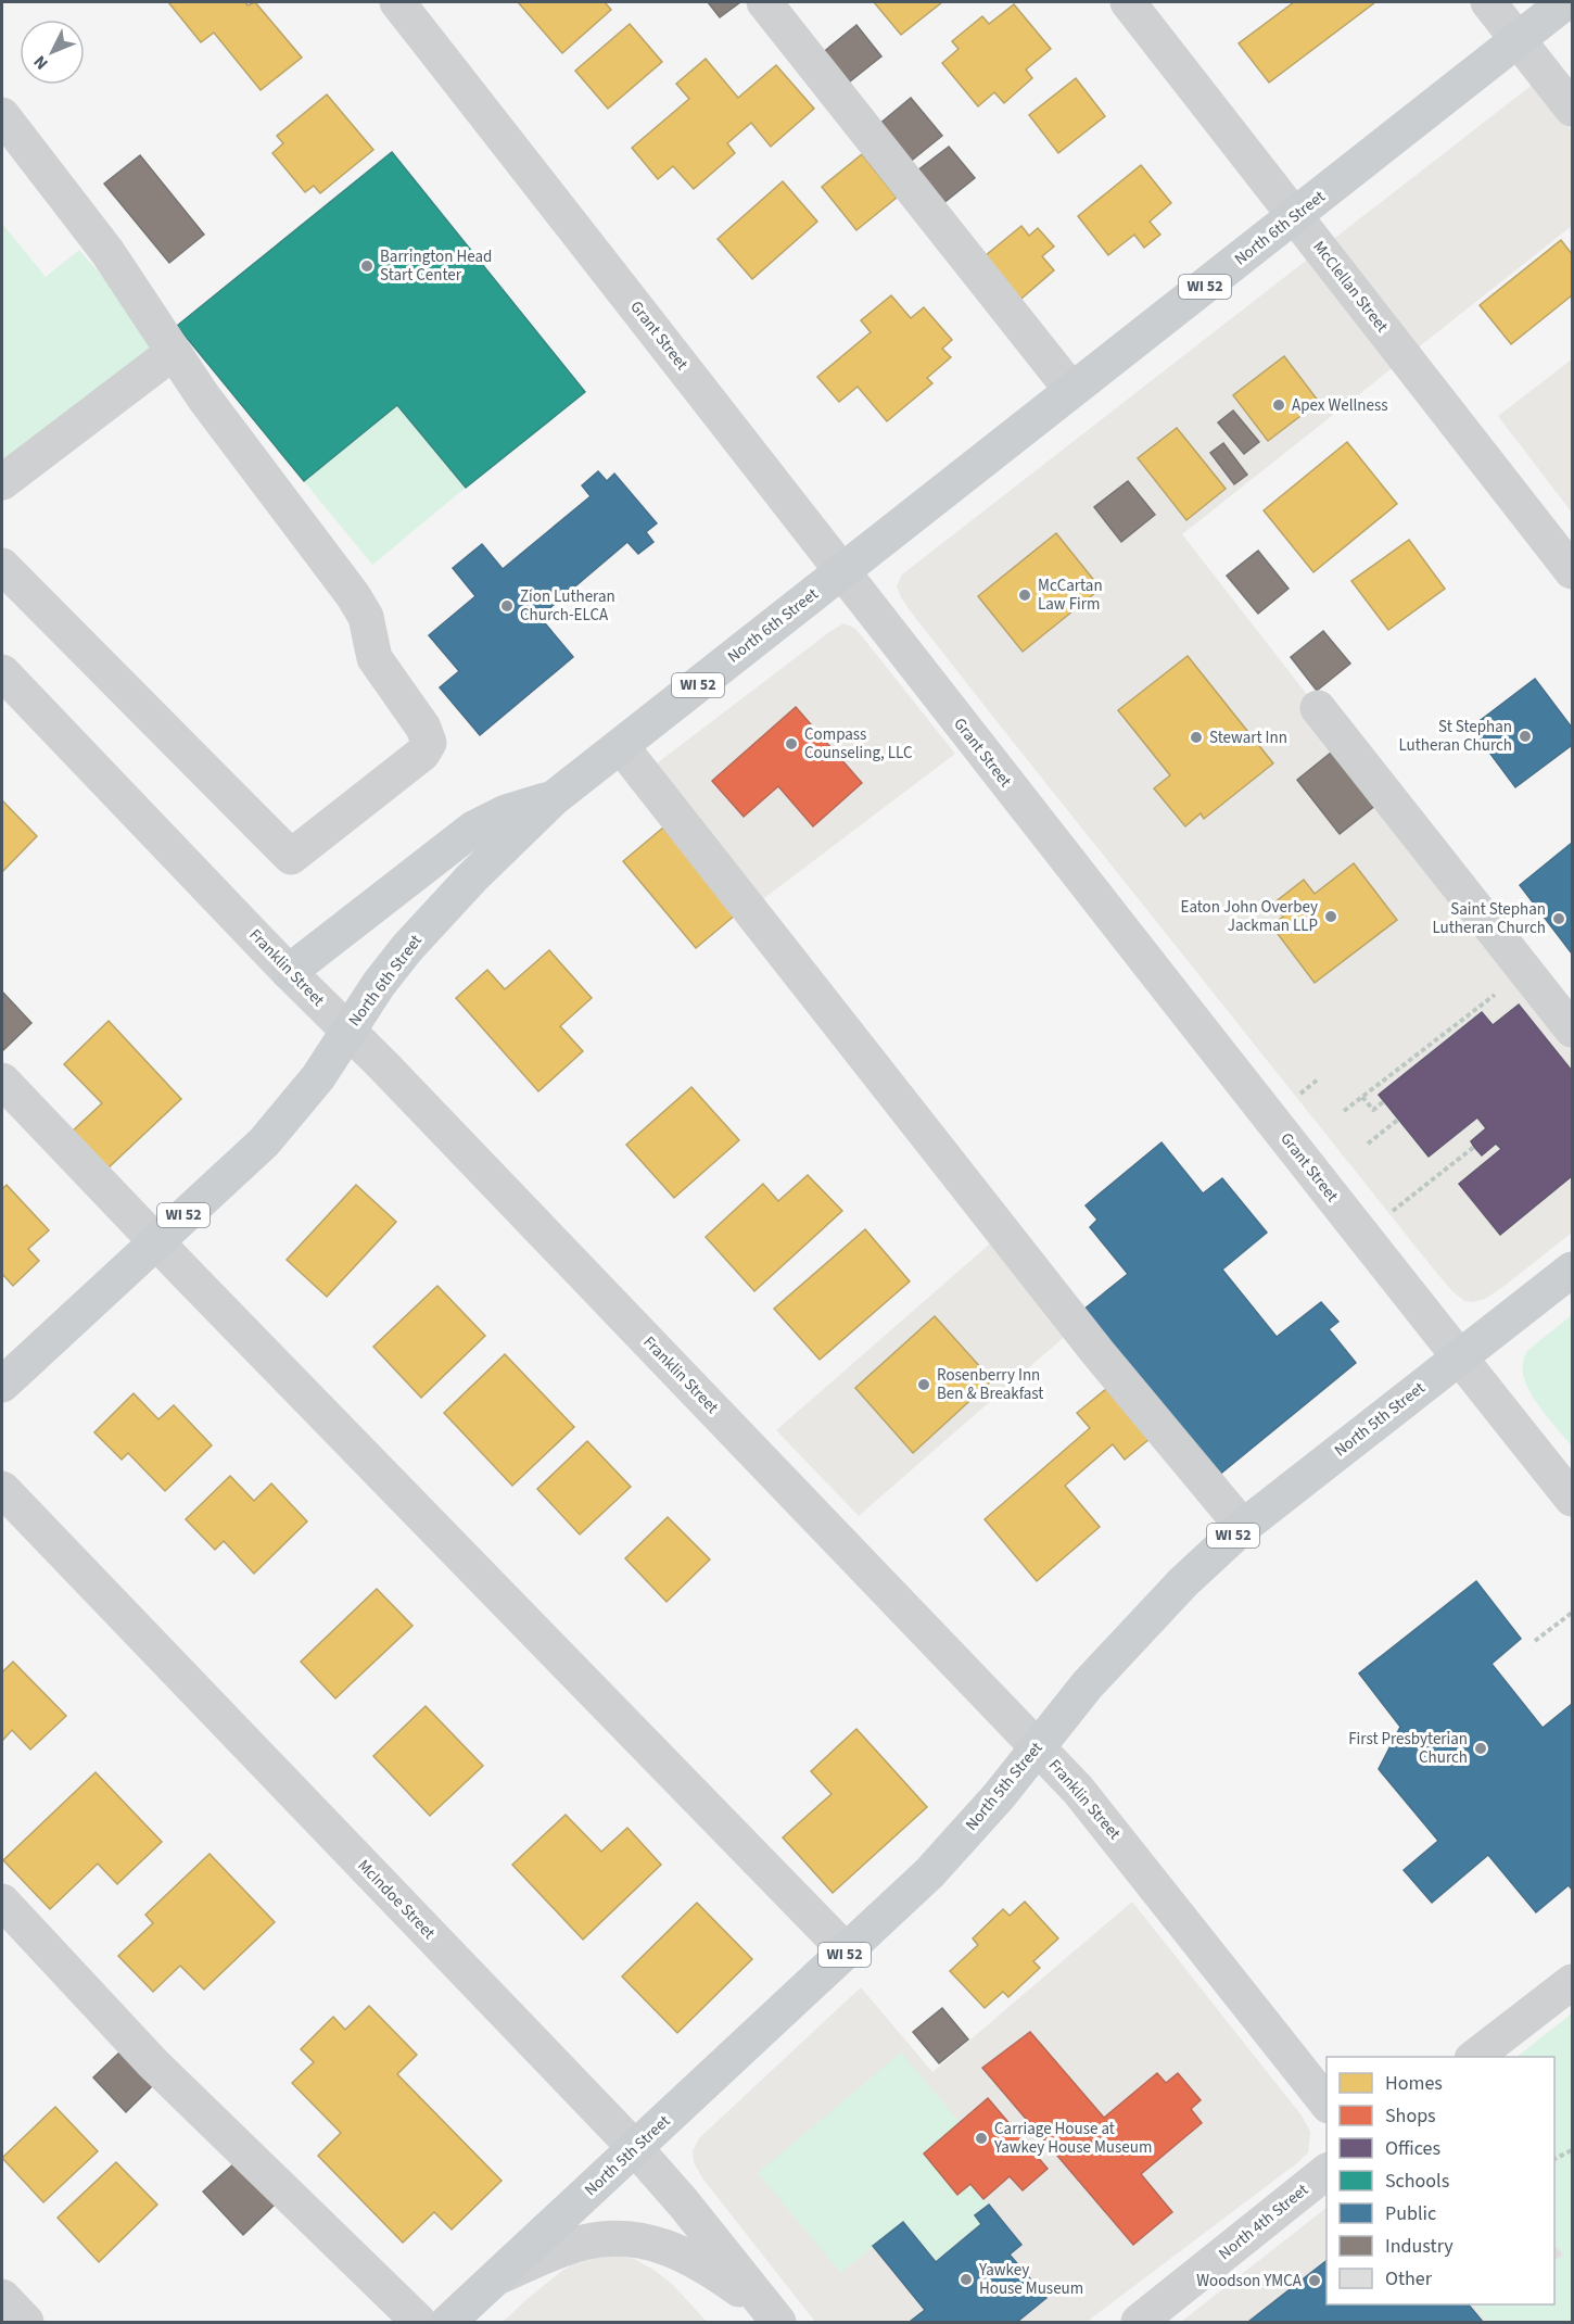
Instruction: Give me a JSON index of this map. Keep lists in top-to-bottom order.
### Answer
{
  "streets": {
    "main road": ["North 6th Street", "WI 52", "North 5th Street"],
    "street": [
      "McClellan Street",
      "Grant Street",
      "Franklin Street",
      "McIndoe Street",
      "North 4th Street"
    ]
  },
  "crossings": [
    ["North 6th Street", "McClellan Street"],
    ["North 6th Street", "Grant Street"],
    ["North 6th Street", "Franklin Street"],
    ["Grant Street", "North 5th Street"],
    ["Franklin Street", "North 5th Street"],
    ["North 5th Street", "McIndoe Street"]
  ],
  "places": [
    "Barrington Head Start Center",
    "Apex Wellness",
    "McCartan Law Firm",
    "Zion Lutheran Church-ELCA",
    "St Stephan Lutheran Church",
    "Stewart Inn",
    "Compass Counseling, LLC",
    "Eaton John Overbey Jackman LLP",
    "Saint Stephan Lutheran Church",
    "Rosenberry Inn Ben & Breakfast",
    "First Presbyterian Church",
    "Carriage House at Yawkey House Museum",
    "Yawkey House Museum",
    "Woodson YMCA"
  ],
  "legend": [
    "Homes",
    "Shops",
    "Offices",
    "Schools",
    "Public",
    "Industry",
    "Other"
  ],
  "north": "bottom left"
}
